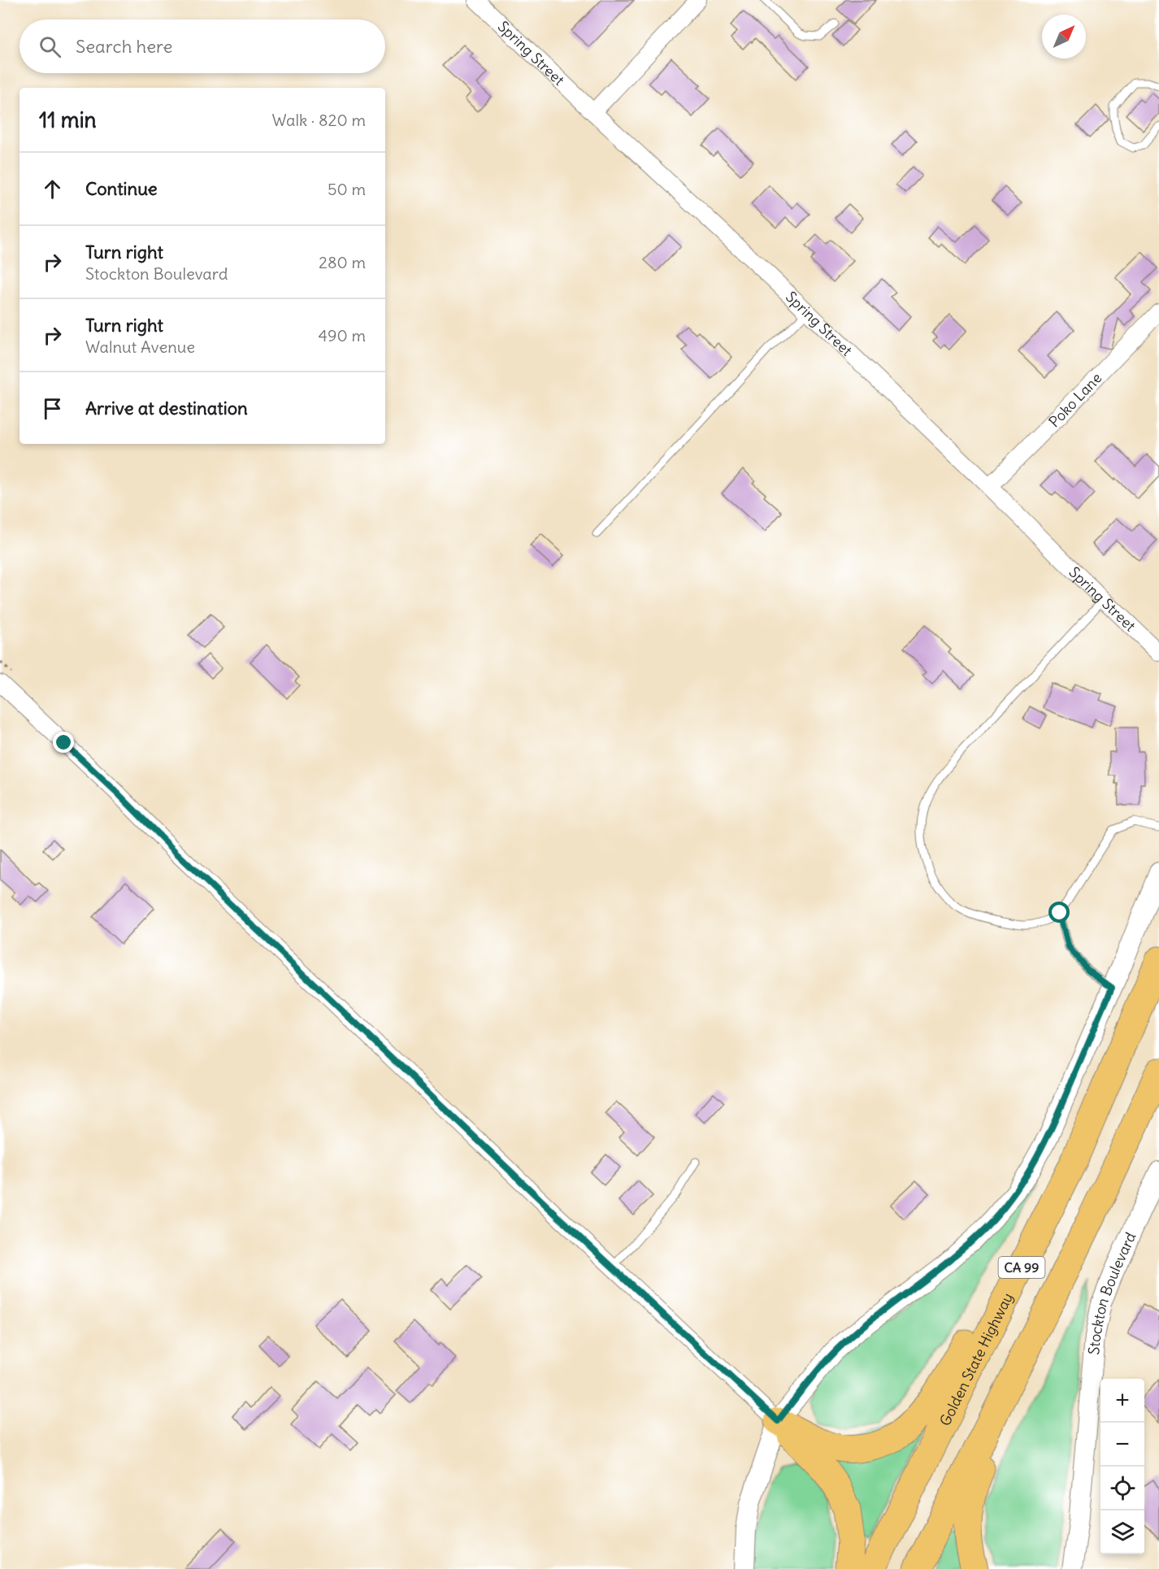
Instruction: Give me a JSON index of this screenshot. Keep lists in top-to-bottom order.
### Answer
{
  "streets": {
    "highway": ["CA 99", "Golden State Highway"],
    "street": ["Spring Street", "Poko Lane", "Stockton Boulevard"]
  },
  "crossings": [
    ["Spring Street", "Poko Lane"]
  ],
  "north": "top right",
  "page": {
    "search": "Search here",
    "heading": ["11 min", "Walk · 820 m"],
    "list": [
      ["Continue", "50 m"],
      ["Turn right", "Stockton Boulevard", "280 m"],
      ["Turn right", "Walnut Avenue", "490 m"],
      "Arrive at destination"
    ],
    "map_buttons": ["+", "−"]
  }
}
